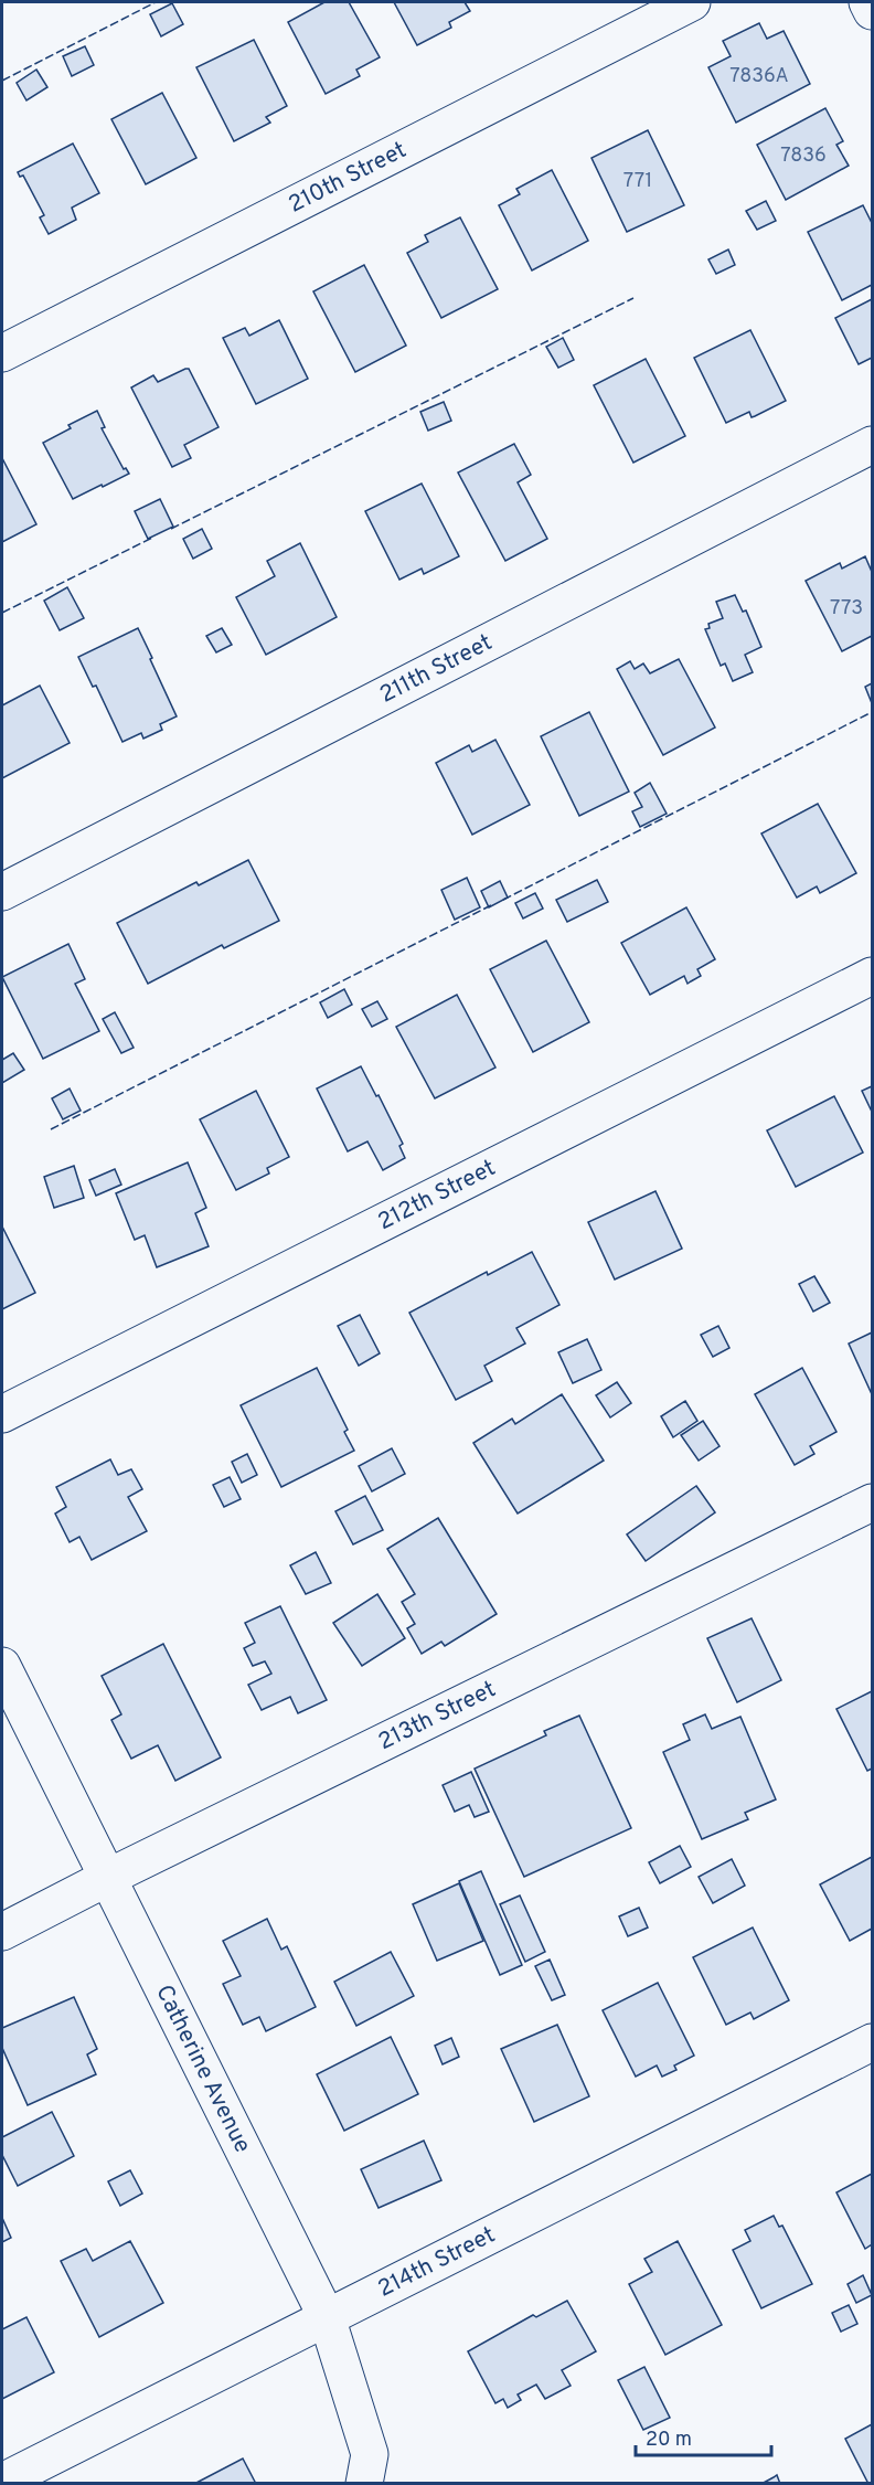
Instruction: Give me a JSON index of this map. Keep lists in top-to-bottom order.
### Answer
{
  "streets": {
    "street": [
      "210th Street",
      "211th Street",
      "212th Street",
      "213th Street",
      "Catherine Avenue",
      "214th Street"
    ]
  },
  "crossings": [
    ["213th Street", "Catherine Avenue"],
    ["Catherine Avenue", "214th Street"]
  ],
  "house_numbers": [
    "7836A",
    "7836",
    "771",
    "773"
  ],
  "scale_bar": "20 m"
}
